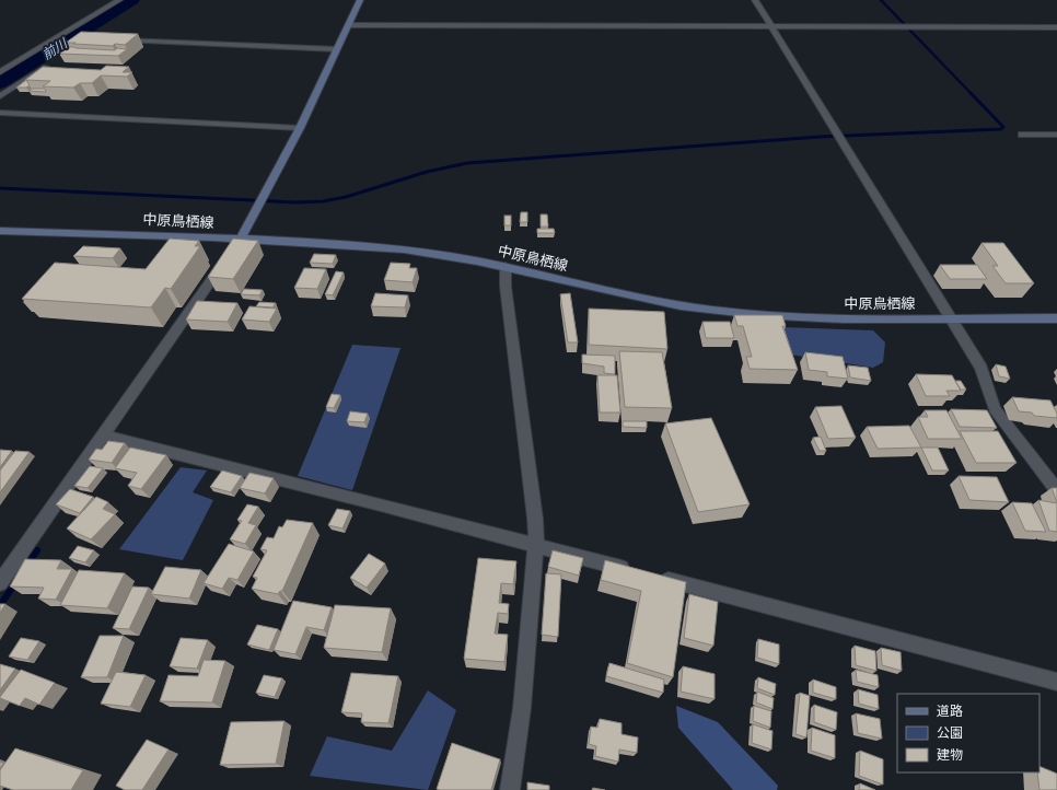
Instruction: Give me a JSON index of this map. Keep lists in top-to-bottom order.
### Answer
{
  "streets": {
    "main road": ["中原鳥栖線"]
  },
  "water": ["前川"],
  "legend": ["道路", "公園", "建物"]
}
